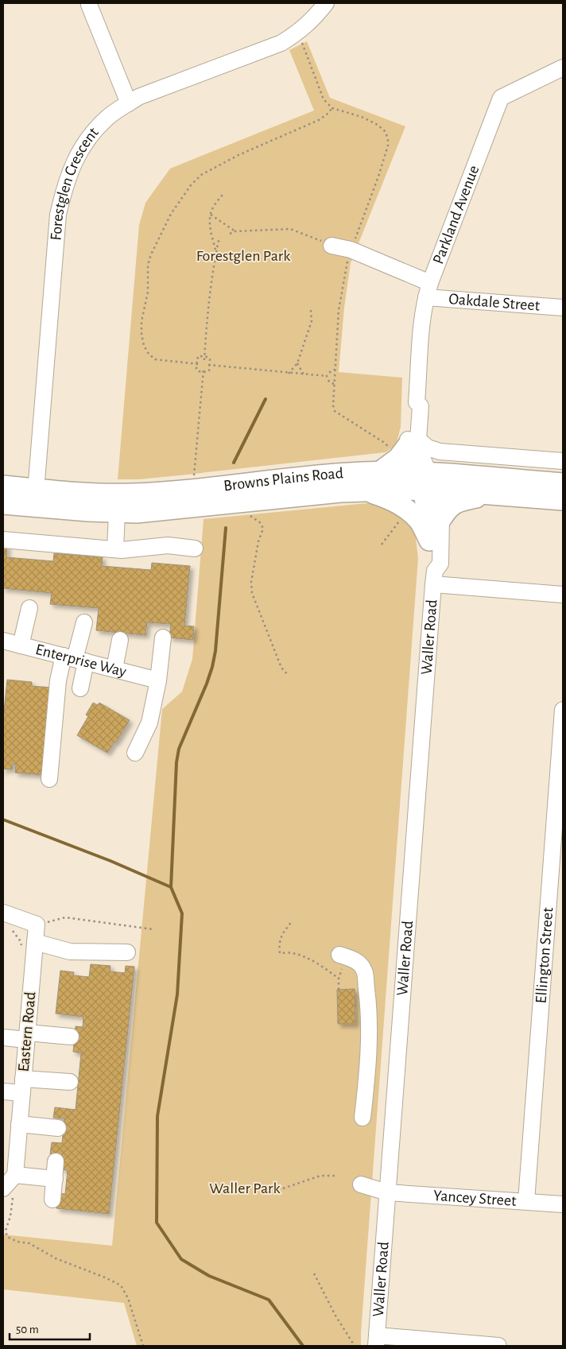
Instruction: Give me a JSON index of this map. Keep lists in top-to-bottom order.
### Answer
{
  "streets": {
    "main road": ["Browns Plains Road"],
    "street": [
      "Forestglen Crescent",
      "Parkland Avenue",
      "Oakdale Street",
      "Waller Road",
      "Enterprise Way",
      "Ellington Street",
      "Eastern Road",
      "Yancey Street"
    ]
  },
  "crossings": [
    ["Forestglen Crescent", "Browns Plains Road"],
    ["Parkland Avenue", "Oakdale Street"],
    ["Parkland Avenue", "Browns Plains Road"],
    ["Parkland Avenue", "Waller Road"],
    ["Browns Plains Road", "Waller Road"],
    ["Waller Road", "Yancey Street"],
    ["Ellington Street", "Yancey Street"]
  ],
  "parks": ["Forestglen Park", "Waller Park"],
  "scale_bar": "50 m"
}
